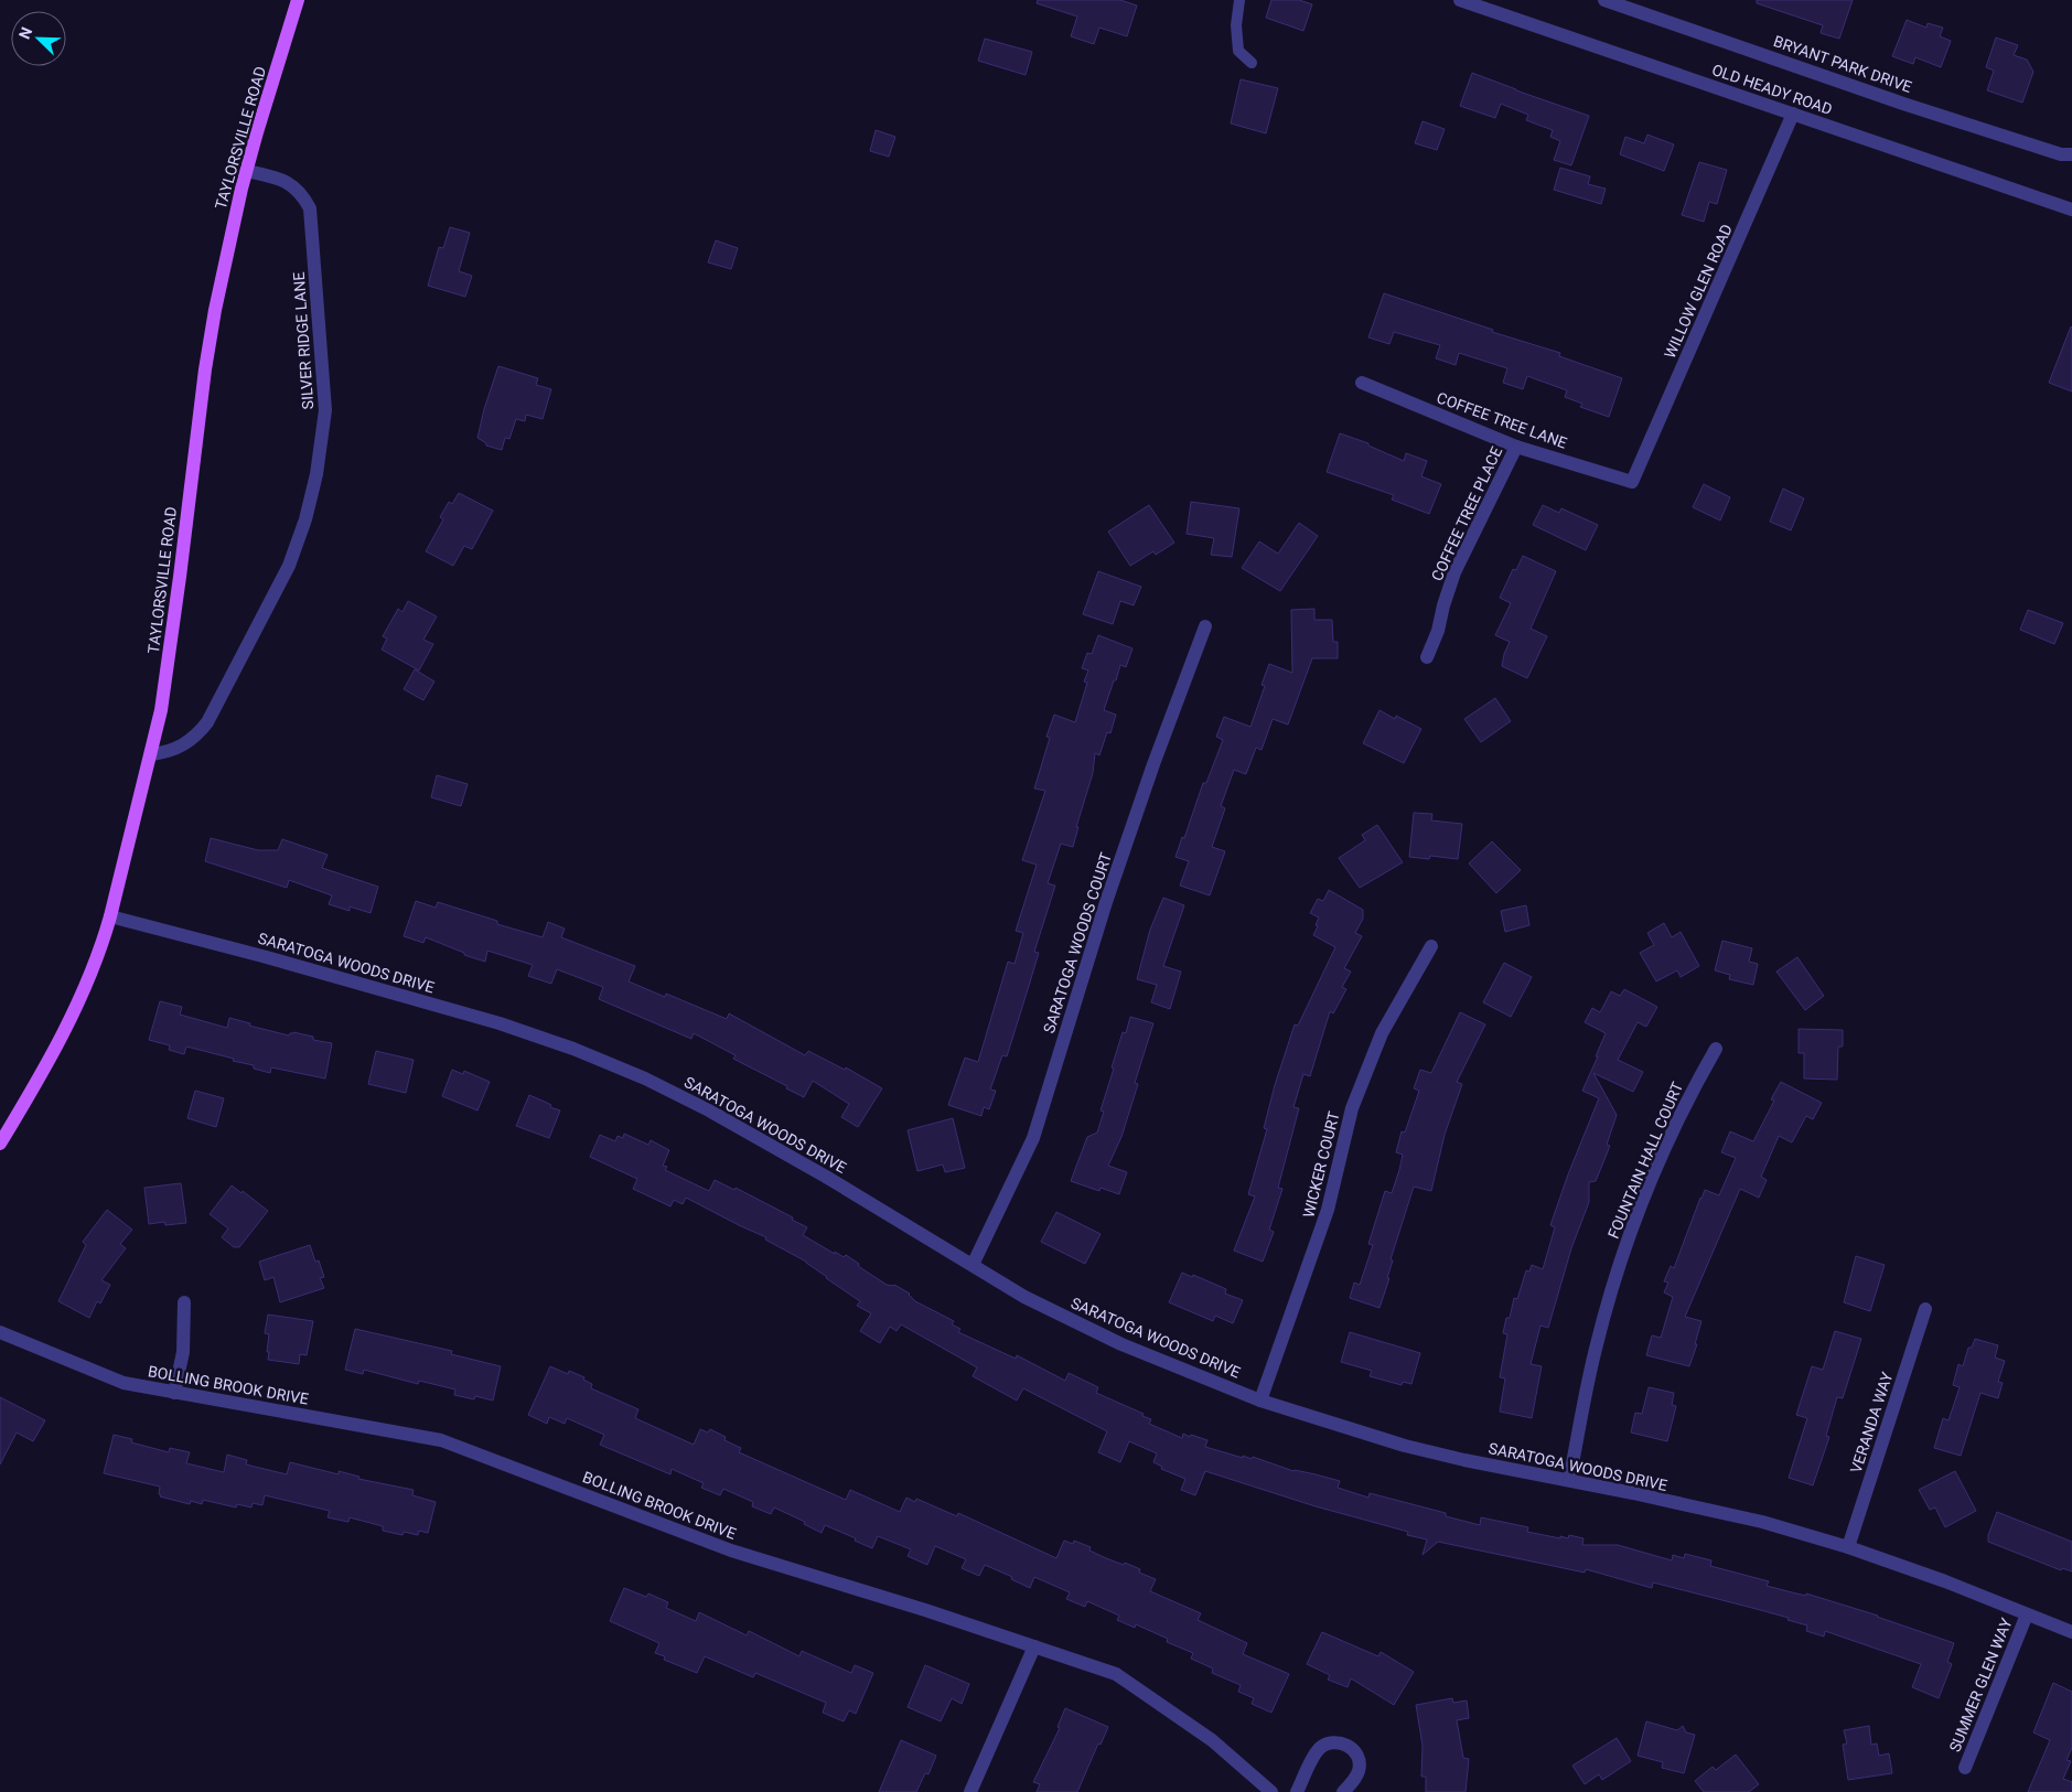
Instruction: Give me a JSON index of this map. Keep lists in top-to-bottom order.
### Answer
{
  "streets": {
    "main road": ["TAYLORSVILLE ROAD"],
    "street": [
      "BRYANT PARK DRIVE",
      "OLD HEADY ROAD",
      "WILLOW GLEN ROAD",
      "SILVER RIDGE LANE",
      "COFFEE TREE LANE",
      "COFFEE TREE PLACE",
      "SARATOGA WOODS COURT",
      "SARATOGA WOODS DRIVE",
      "FOUNTAIN HALL COURT",
      "WICKER COURT",
      "BOLLING BROOK DRIVE",
      "VERANDA WAY",
      "SUMMER GLEN WAY"
    ]
  },
  "crossings": [
    ["OLD HEADY ROAD", "WILLOW GLEN ROAD"],
    ["TAYLORSVILLE ROAD", "SILVER RIDGE LANE"],
    ["TAYLORSVILLE ROAD", "SARATOGA WOODS DRIVE"],
    ["WILLOW GLEN ROAD", "COFFEE TREE LANE"],
    ["COFFEE TREE LANE", "COFFEE TREE PLACE"],
    ["SARATOGA WOODS COURT", "SARATOGA WOODS DRIVE"],
    ["SARATOGA WOODS DRIVE", "FOUNTAIN HALL COURT"],
    ["SARATOGA WOODS DRIVE", "WICKER COURT"],
    ["SARATOGA WOODS DRIVE", "VERANDA WAY"],
    ["SARATOGA WOODS DRIVE", "SUMMER GLEN WAY"]
  ],
  "north": "top left"
}
